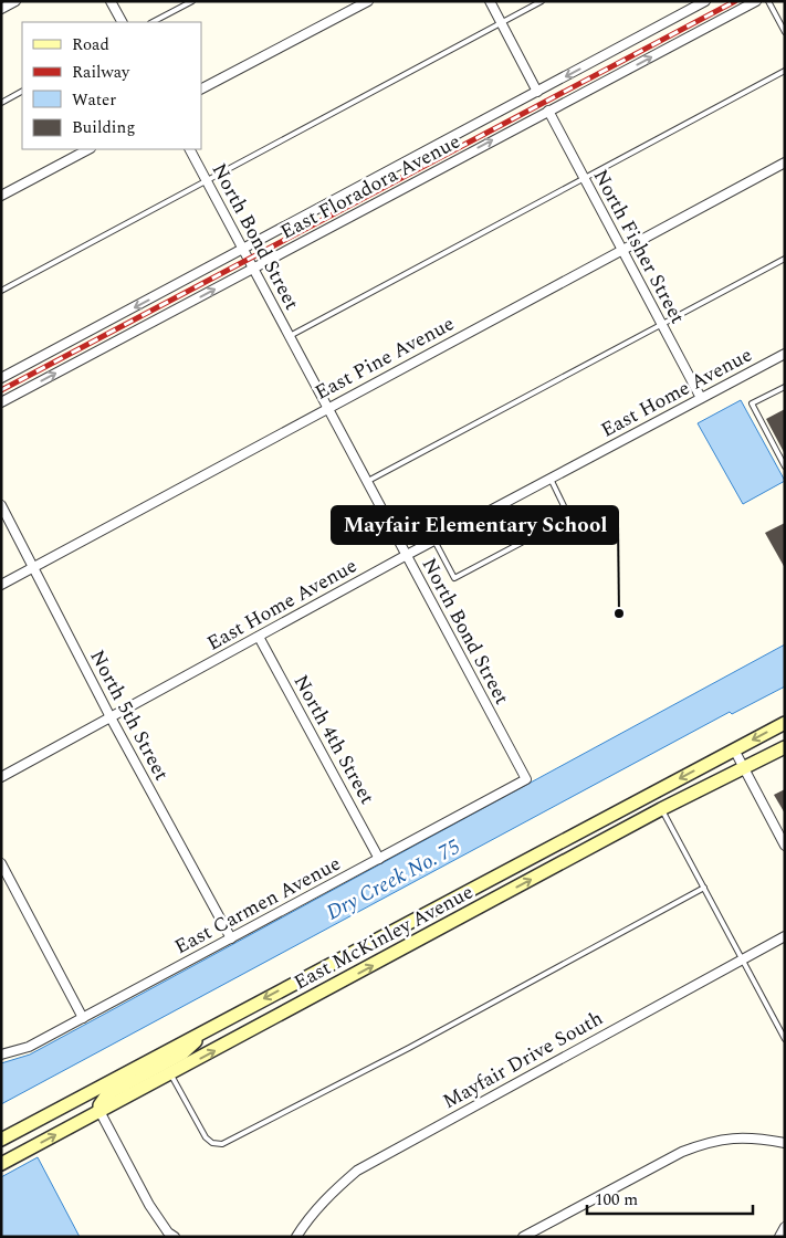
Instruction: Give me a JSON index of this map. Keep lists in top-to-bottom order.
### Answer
{
  "streets": {
    "main road": ["East McKinley Avenue"],
    "street": [
      "East Floradora Avenue",
      "North Bond Street",
      "North Fisher Street",
      "East Pine Avenue",
      "East Home Avenue",
      "North 5th Street",
      "North 4th Street",
      "East Carmen Avenue",
      "Mayfair Drive South"
    ]
  },
  "crossings": [
    ["East Floradora Avenue", "North Bond Street"],
    ["East Floradora Avenue", "North Fisher Street"],
    ["North Bond Street", "East Pine Avenue"],
    ["North Bond Street", "East Home Avenue"],
    ["North Bond Street", "East Carmen Avenue"],
    ["North Fisher Street", "East Pine Avenue"],
    ["North Fisher Street", "East Home Avenue"],
    ["East Pine Avenue", "North 5th Street"],
    ["East Home Avenue", "North 5th Street"],
    ["East Home Avenue", "North 4th Street"],
    ["North 5th Street", "East Carmen Avenue"],
    ["North 4th Street", "East Carmen Avenue"]
  ],
  "water": ["Dry Creek No. 75"],
  "places": ["Mayfair Elementary School"],
  "legend": [
    "Road",
    "Railway",
    "Water",
    "Building"
  ],
  "scale_bar": "100 m"
}
